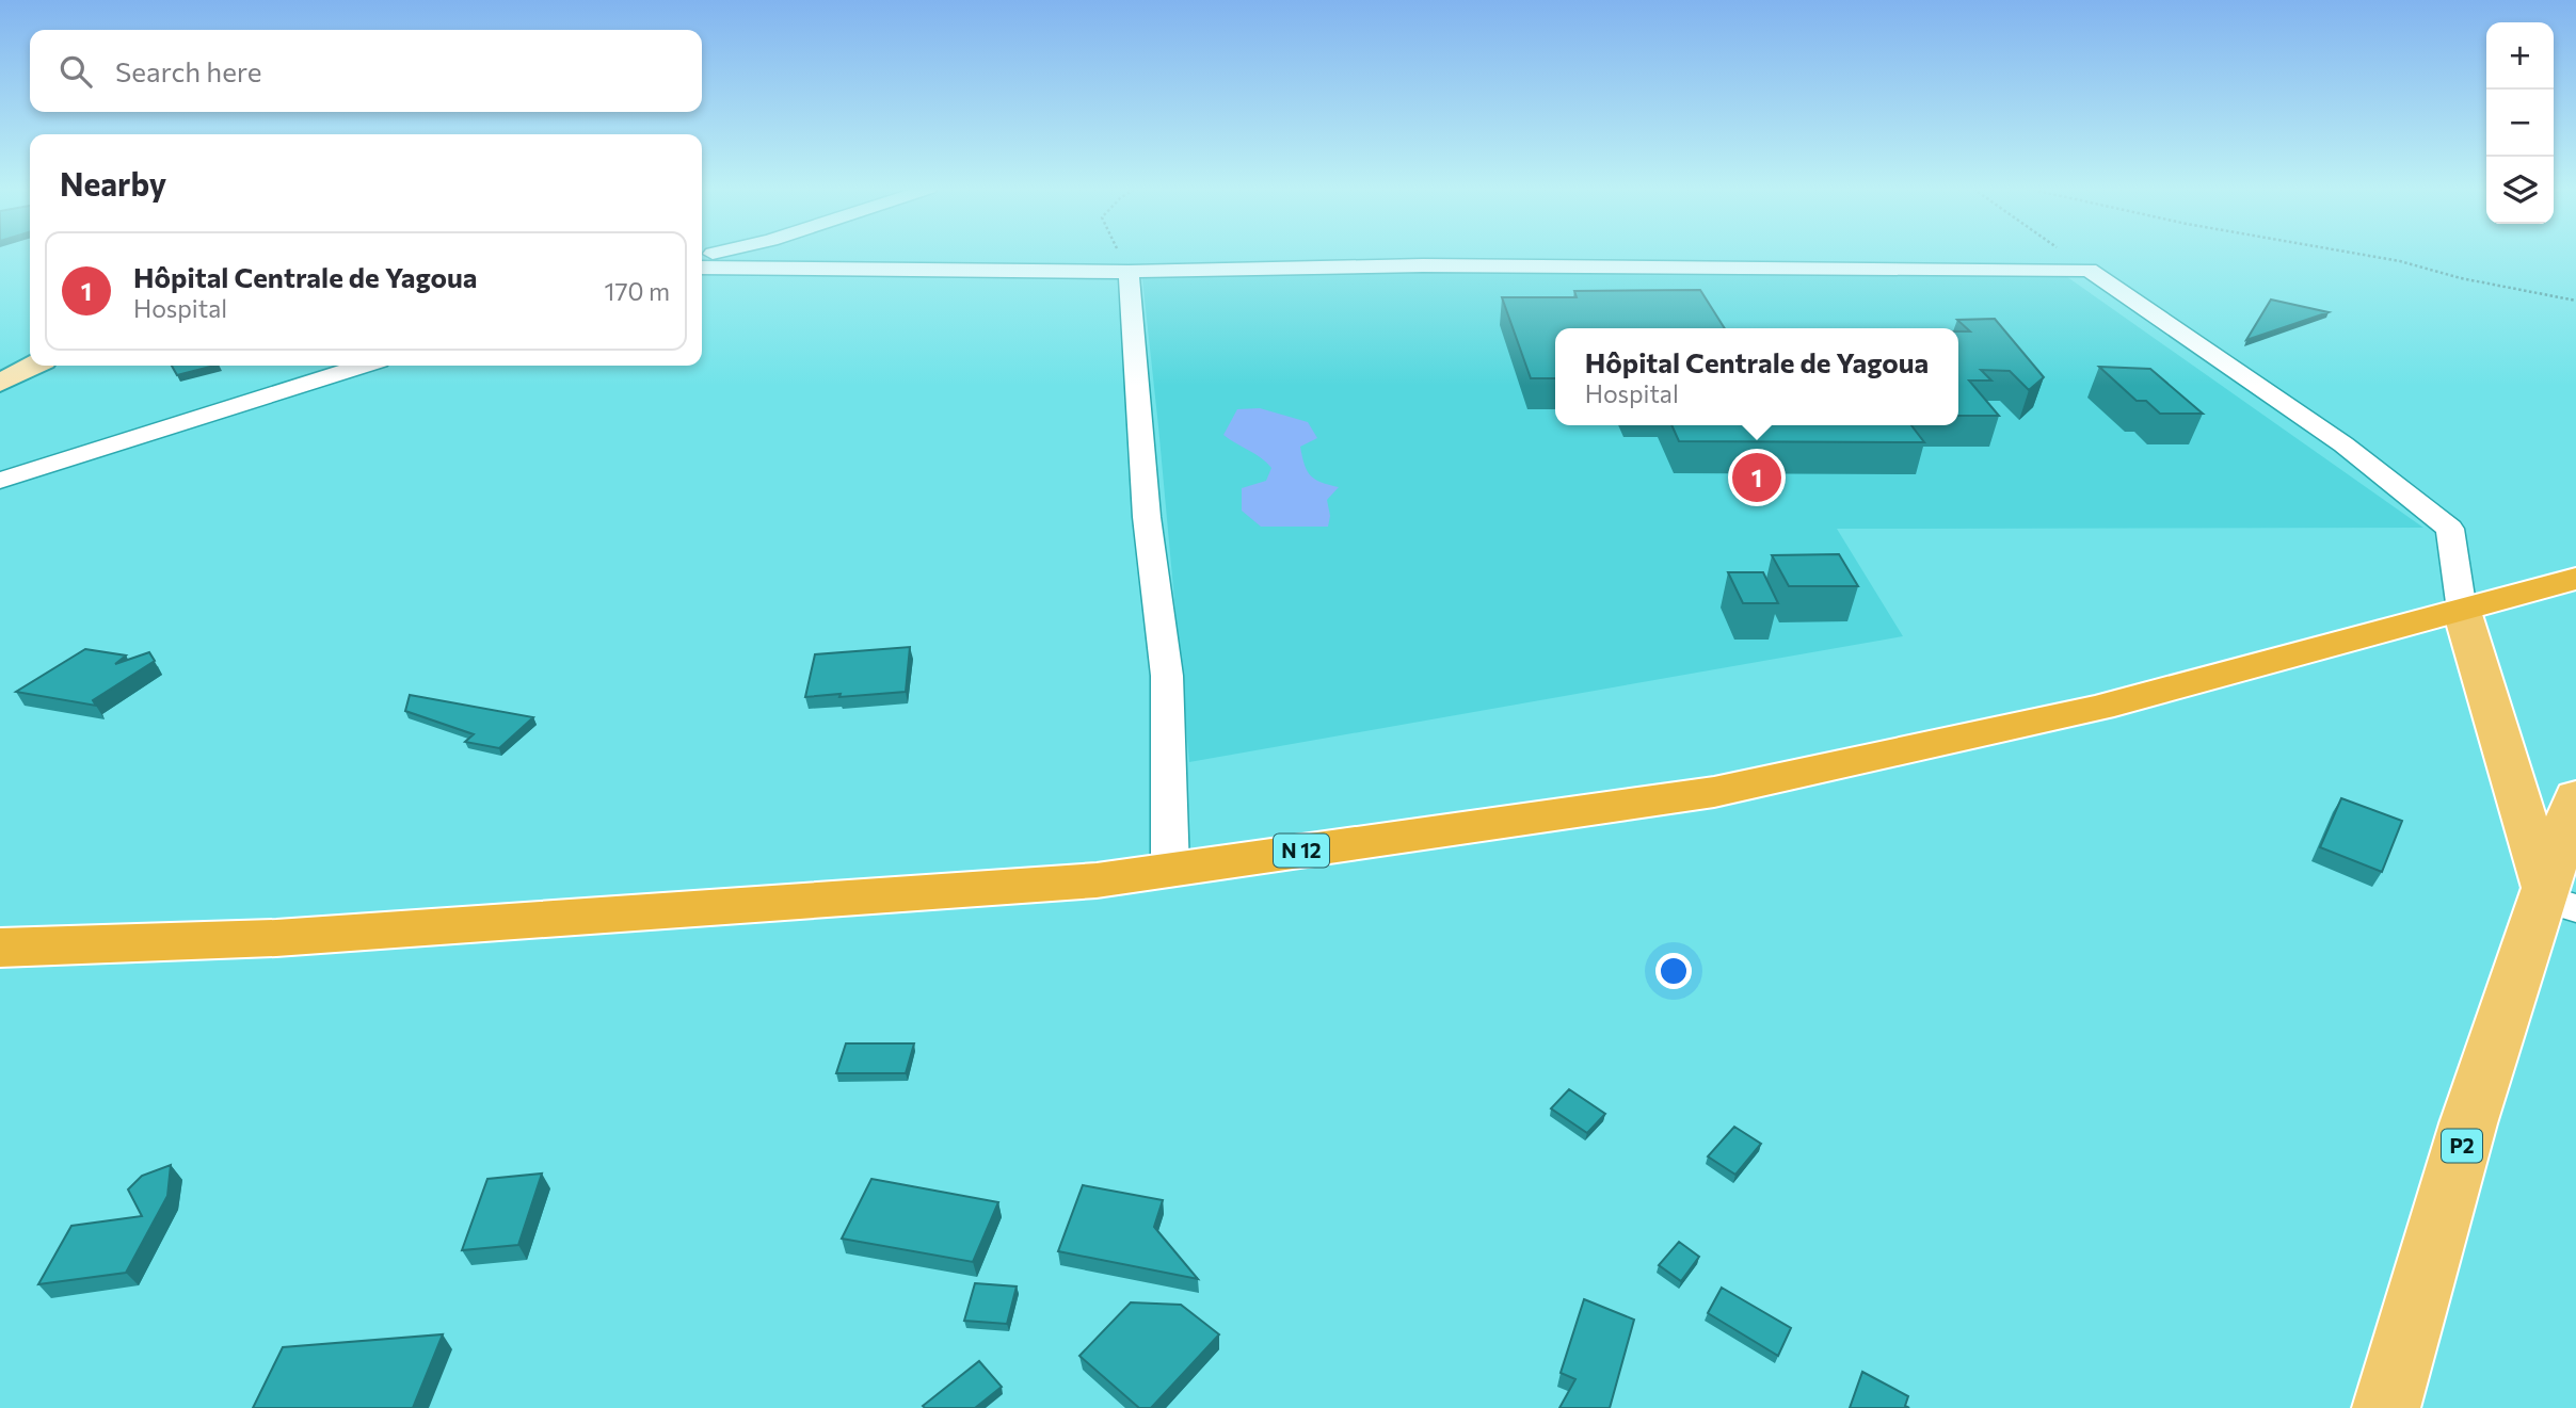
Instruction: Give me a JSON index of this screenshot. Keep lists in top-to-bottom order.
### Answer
{
  "streets": {
    "highway": ["N 12"],
    "main road": ["P2"]
  },
  "page": {
    "map_buttons": ["+", "−"],
    "search": "Search here",
    "heading": "Nearby",
    "list": [
      {
        "mark": "1",
        "name": "Hôpital Centrale de Yagoua",
        "note": "Hospital",
        "value": "170 m"
      }
    ],
    "popup": ["Hôpital Centrale de Yagoua", "Hospital"],
    "pins": "1"
  }
}
